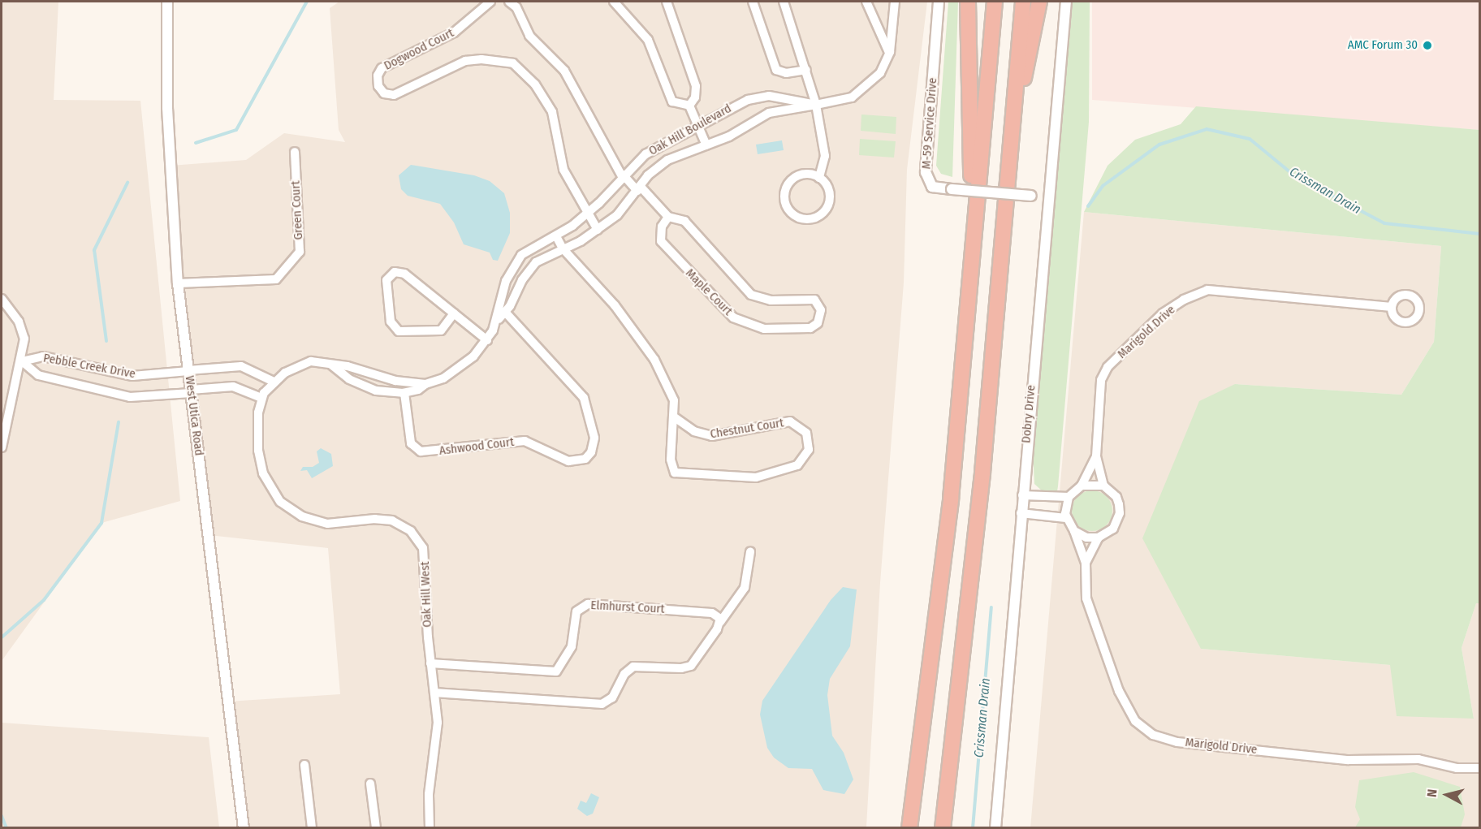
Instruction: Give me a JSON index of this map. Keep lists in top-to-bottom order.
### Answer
{
  "streets": {
    "street": [
      "Dogwood Court",
      "M-59 Service Drive",
      "Oak Hill Boulevard",
      "Green Court",
      "Maple Court",
      "Marigold Drive",
      "Pebble Creek Drive",
      "Dobry Drive",
      "West Utica Road",
      "Chestnut Court",
      "Ashwood Court",
      "Oak Hill West",
      "Elmhurst Court"
    ]
  },
  "crossings": [
    ["Dogwood Court", "Oak Hill Boulevard"],
    ["M-59 Service Drive", "Dobry Drive"],
    ["Oak Hill Boulevard", "Maple Court"],
    ["Oak Hill Boulevard", "Chestnut Court"],
    ["Oak Hill Boulevard", "Ashwood Court"],
    ["Green Court", "West Utica Road"],
    ["Pebble Creek Drive", "West Utica Road"],
    ["Oak Hill West", "Elmhurst Court"]
  ],
  "water": ["Crissman Drain"],
  "places": ["AMC Forum 30"],
  "north": "left"
}
